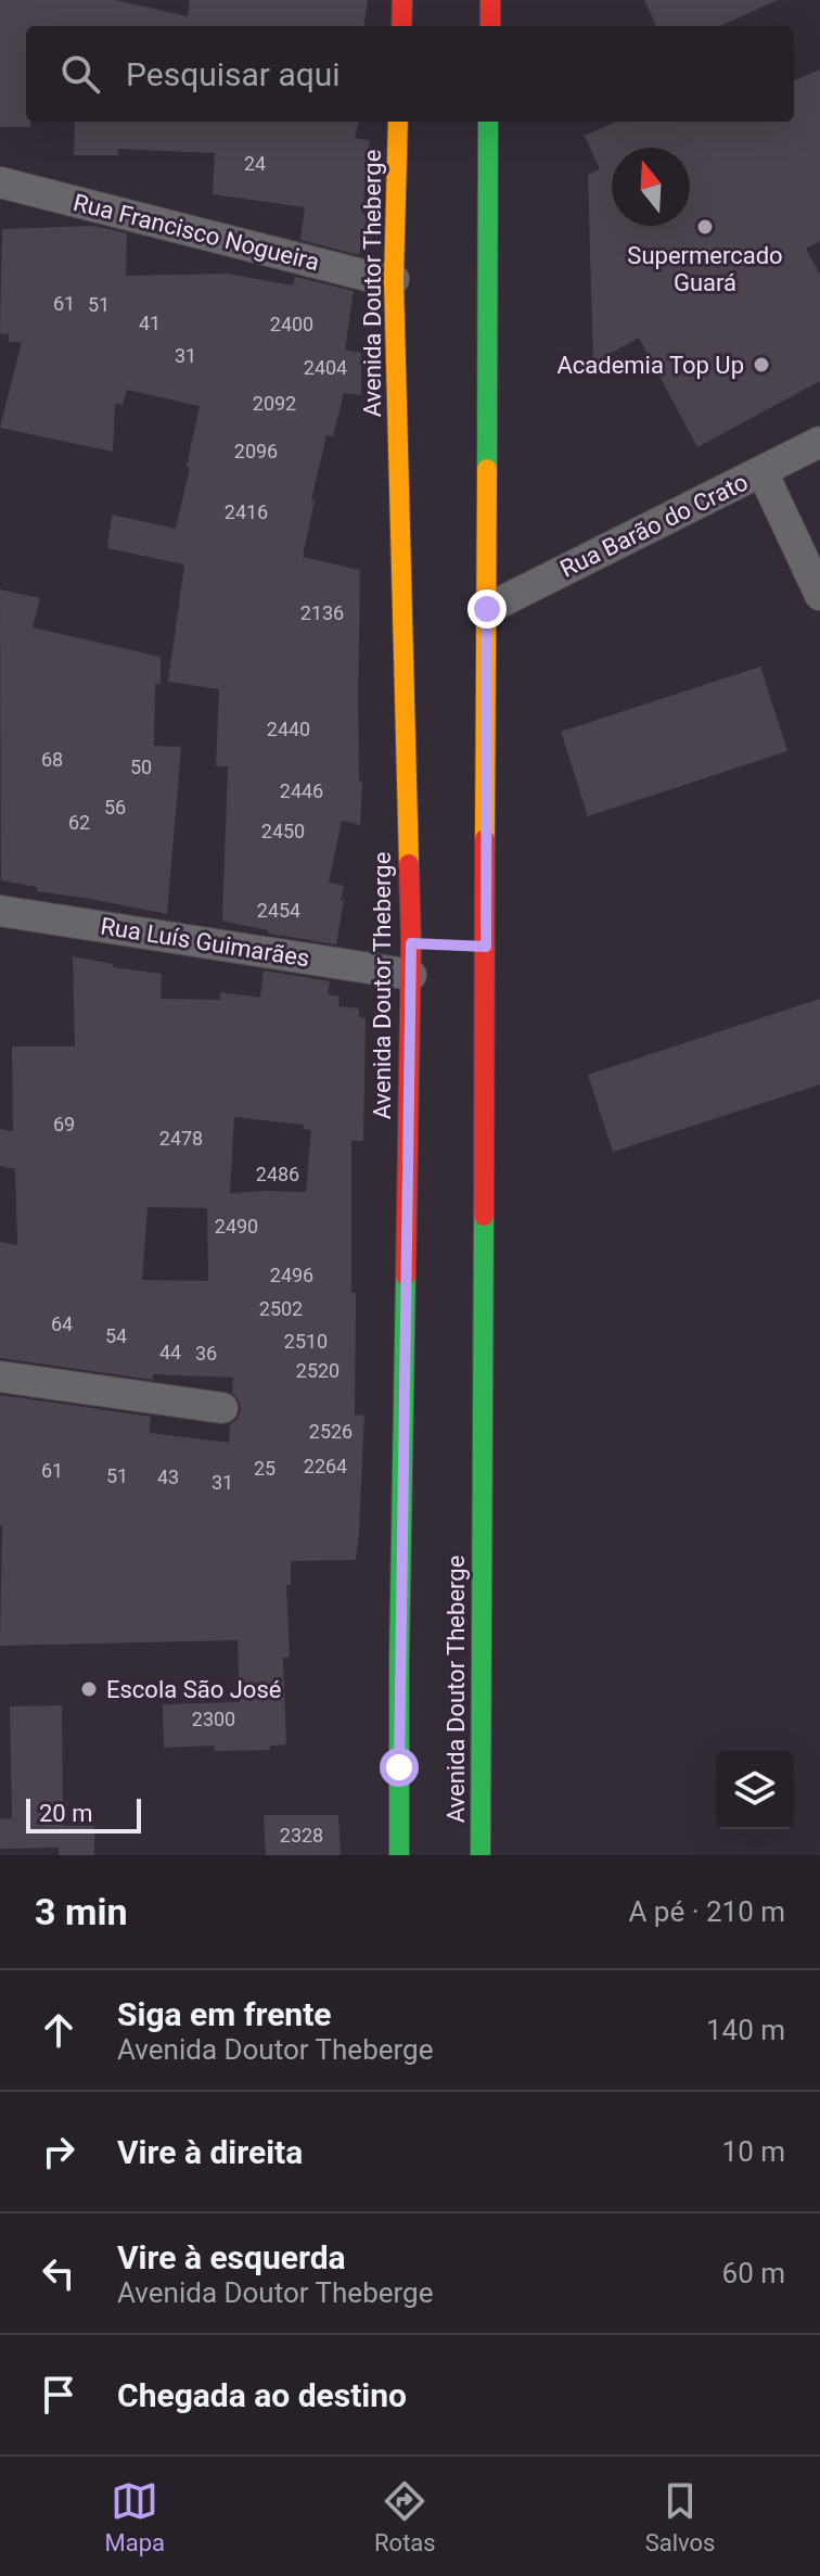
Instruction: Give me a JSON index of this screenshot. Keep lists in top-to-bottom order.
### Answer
{
  "streets": {
    "main road": ["Avenida Doutor Theberge"],
    "street": ["Rua Francisco Nogueira", "Rua Barão do Crato", "Rua Luís Guimarães"]
  },
  "crossings": [
    ["Rua Francisco Nogueira", "Avenida Doutor Theberge"],
    ["Avenida Doutor Theberge", "Rua Barão do Crato"],
    ["Avenida Doutor Theberge", "Rua Luís Guimarães"]
  ],
  "places": ["Supermercado Guará", "Academia Top Up", "Escola São José"],
  "house_numbers": [
    "24",
    "61",
    "51",
    "41",
    "2400",
    "31",
    "2404",
    "2092",
    "2096",
    "2416",
    "2136",
    "2440",
    "68",
    "50",
    "2446",
    "56",
    "62",
    "2450",
    "2454",
    "69",
    "2478",
    "2486",
    "2490",
    "2496",
    "2502",
    "64",
    "54",
    "2510",
    "44",
    "36",
    "2520",
    "2526",
    "2264",
    "25",
    "61",
    "51",
    "43",
    "31",
    "2300",
    "2328"
  ],
  "scale_bar": "20 m",
  "north": "top",
  "page": {
    "search": "Pesquisar aqui",
    "scale": "20 m",
    "heading": ["3 min", "A pé · 210 m"],
    "list": [
      ["Siga em frente", "Avenida Doutor Theberge", "140 m"],
      ["Vire à direita", "10 m"],
      ["Vire à esquerda", "Avenida Doutor Theberge", "60 m"],
      "Chegada ao destino"
    ],
    "nav": ["Mapa", "Rotas", "Salvos"]
  }
}
